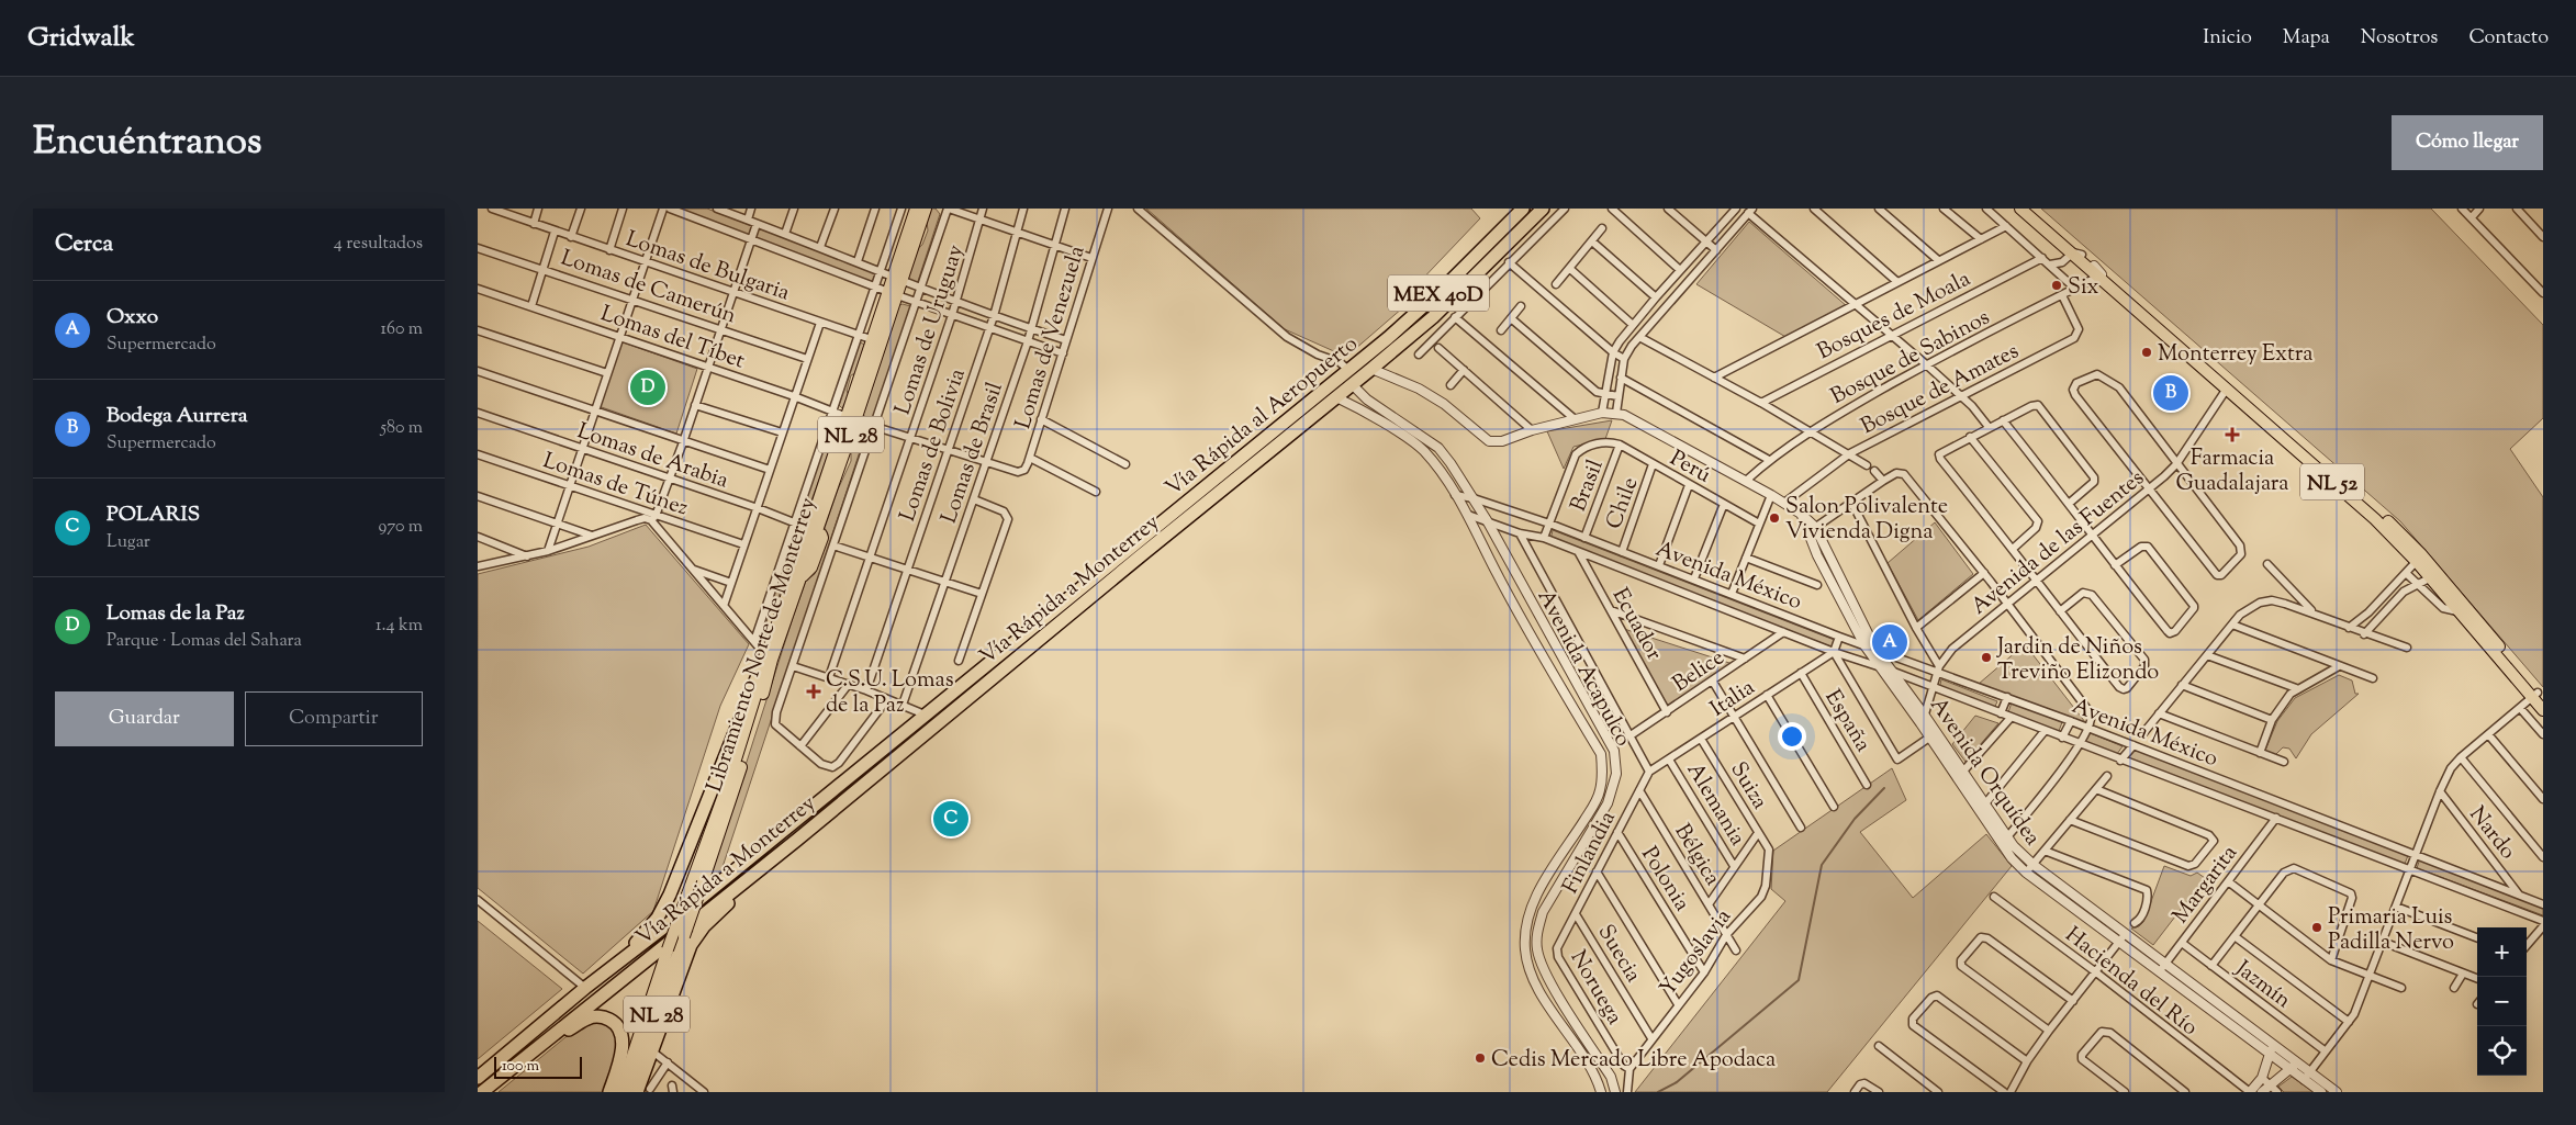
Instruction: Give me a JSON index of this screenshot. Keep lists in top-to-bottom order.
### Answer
{
  "streets": {
    "highway": ["MEX 40D", "Vía Rápida al Aeropuerto", "Vía Rápida a Monterrey"],
    "main road": ["NL 28", "NL 52", "Libramiento Norte de Monterrey"],
    "street": [
      "Lomas de Bulgaria",
      "Lomas de Camerún",
      "Bosques de Moala",
      "Lomas de Uruguay",
      "Lomas del Tíbet",
      "Lomas de Venezuela",
      "Bosque de Sabinos",
      "Bosque de Amates",
      "Lomas de Bolivia",
      "Lomas de Brasil",
      "Lomas de Arabia",
      "Perú",
      "Lomas de Túnez",
      "Brasil",
      "Chile",
      "Avenida de las Fuentes",
      "Avenida México",
      "Ecuador",
      "Avenida Acapulco",
      "Belice",
      "Italia",
      "España",
      "Avenida Orquídea",
      "Suiza",
      "Alemania",
      "Nardo",
      "Finlandia",
      "Bélgica",
      "Polonia",
      "Margarita",
      "Yugoslavia",
      "Suecia",
      "Hacienda del Río",
      "Jazmín",
      "Noruega"
    ]
  },
  "crossings": [
    ["Lomas de Bulgaria", "Libramiento Norte de Monterrey"],
    ["Lomas de Uruguay", "Lomas del Tíbet"],
    ["Lomas del Tíbet", "Lomas de Venezuela"],
    ["Lomas del Tíbet", "Lomas de Bolivia"],
    ["Lomas del Tíbet", "Lomas de Brasil"],
    ["Lomas del Tíbet", "Libramiento Norte de Monterrey"],
    ["Bosque de Sabinos", "Bosque de Amates"],
    ["Bosque de Sabinos", "NL 52"],
    ["Bosque de Sabinos", "Avenida Orquídea"],
    ["Bosque de Amates", "Avenida Orquídea"],
    ["Lomas de Arabia", "Libramiento Norte de Monterrey"],
    ["Perú", "Brasil"],
    ["Perú", "Chile"],
    ["Perú", "Avenida México"],
    ["NL 52", "Avenida de las Fuentes"],
    ["Brasil", "Avenida México"],
    ["Chile", "Avenida México"],
    ["Avenida de las Fuentes", "Avenida México"],
    ["Avenida de las Fuentes", "Avenida Orquídea"],
    ["Avenida México", "Ecuador"],
    ["Avenida México", "Avenida Acapulco"],
    ["Avenida México", "Belice"],
    ["Avenida México", "Italia"],
    ["Avenida México", "Avenida Orquídea"],
    ["Avenida México", "Nardo"],
    ["Avenida México", "Margarita"],
    ["Vía Rápida a Monterrey", "Avenida Acapulco"],
    ["Vía Rápida a Monterrey", "Avenida Orquídea"],
    ["Ecuador", "Belice"],
    ["Italia", "España"],
    ["Italia", "Suiza"],
    ["Italia", "Alemania"],
    ["Italia", "Finlandia"],
    ["Avenida Orquídea", "Margarita"],
    ["Suiza", "Yugoslavia"],
    ["Finlandia", "Bélgica"],
    ["Finlandia", "Polonia"],
    ["Finlandia", "Suecia"],
    ["Finlandia", "Noruega"],
    ["Bélgica", "Yugoslavia"],
    ["Polonia", "Yugoslavia"],
    ["Margarita", "Jazmín"],
    ["Yugoslavia", "Suecia"],
    ["Yugoslavia", "Noruega"]
  ],
  "places": {
    "other": [
      "Six",
      "Monterrey Extra",
      "Salon Polivalente Vivienda Digna",
      "Jardin de Niños Treviño Elizondo",
      "Primaria Luis Padilla Nervo",
      "Cedis Mercado Libre Apodaca"
    ],
    "health": ["Farmacia Guadalajara", "C.S.U. Lomas de la Paz"]
  },
  "scale_bar": "100 m",
  "page": {
    "header": "Gridwalk",
    "nav": [
      "Inicio",
      "Mapa",
      "Nosotros",
      "Contacto"
    ],
    "title": "Encuéntranos",
    "buttons": [
      "Cómo llegar",
      ["Guardar", "Compartir"]
    ],
    "heading": ["Cerca", "4 resultados"],
    "list": [
      {
        "mark": "A",
        "name": "Oxxo",
        "note": "Supermercado",
        "value": "160 m"
      },
      {
        "mark": "B",
        "name": "Bodega Aurrera",
        "note": "Supermercado",
        "value": "580 m"
      },
      {
        "mark": "C",
        "name": "POLARIS",
        "note": "Lugar",
        "value": "970 m"
      },
      {
        "mark": "D",
        "name": "Lomas de la Paz",
        "note": "Parque · Lomas del Sahara",
        "value": "1.4 km"
      }
    ],
    "pins": [
      "D",
      "B",
      "A",
      "C"
    ],
    "map_buttons": ["+", "−"],
    "scale": "100 m"
  }
}
